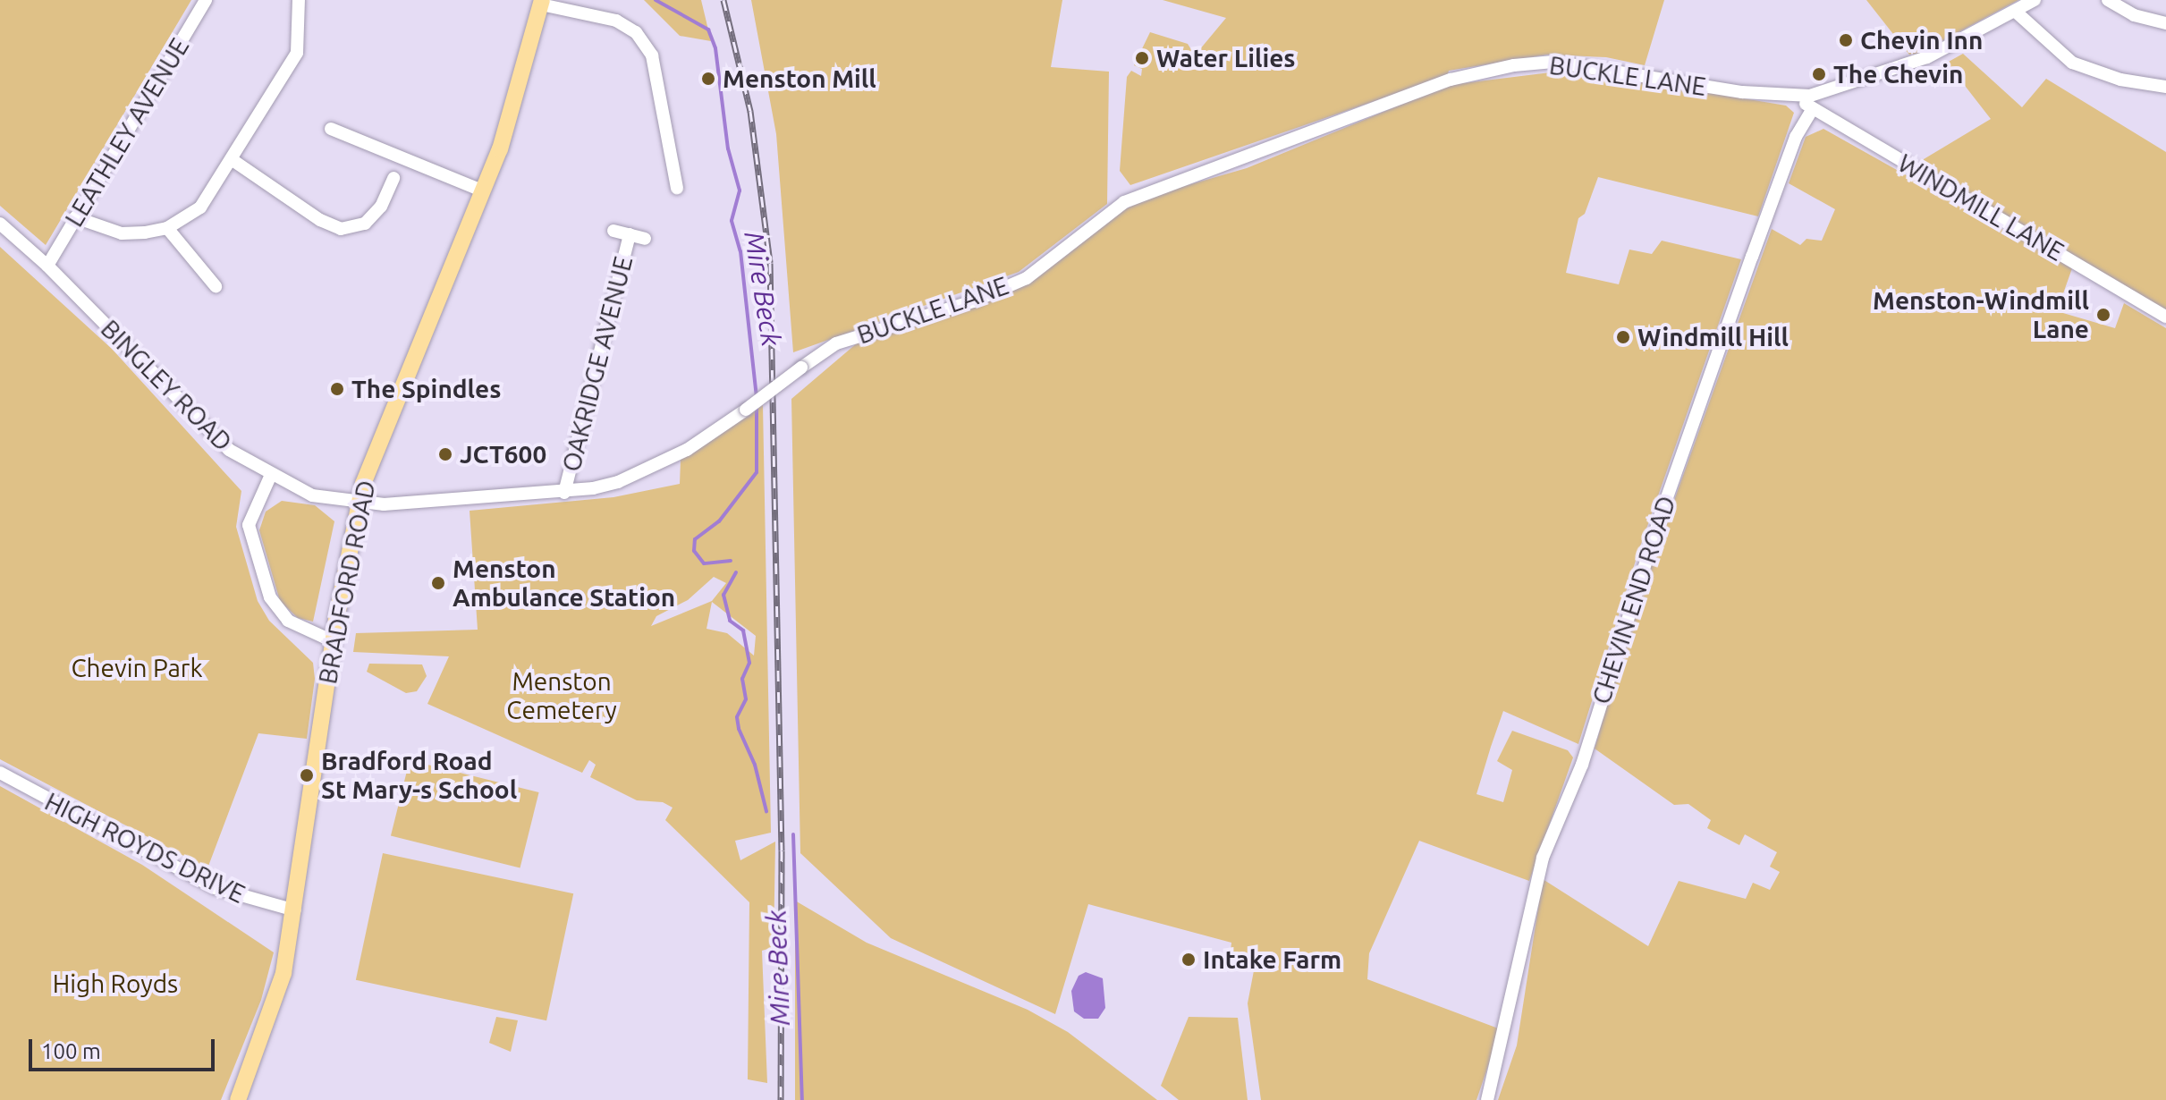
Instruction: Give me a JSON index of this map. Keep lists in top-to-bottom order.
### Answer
{
  "streets": {
    "main road": ["BRADFORD ROAD"],
    "street": [
      "BUCKLE LANE",
      "LEATHLEY AVENUE",
      "WINDMILL LANE",
      "OAKRIDGE AVENUE",
      "BINGLEY ROAD",
      "CHEVIN END ROAD",
      "HIGH ROYDS DRIVE"
    ]
  },
  "crossings": [
    ["BUCKLE LANE", "WINDMILL LANE"],
    ["BUCKLE LANE", "OAKRIDGE AVENUE"],
    ["BUCKLE LANE", "BINGLEY ROAD"],
    ["BUCKLE LANE", "BRADFORD ROAD"],
    ["LEATHLEY AVENUE", "BINGLEY ROAD"],
    ["WINDMILL LANE", "CHEVIN END ROAD"],
    ["BINGLEY ROAD", "BRADFORD ROAD"],
    ["BRADFORD ROAD", "HIGH ROYDS DRIVE"]
  ],
  "water": ["Mire Beck"],
  "parks": ["Chevin Park", "Menston Cemetery", "High Royds"],
  "places": [
    "Chevin Inn",
    "Water Lilies",
    "The Chevin",
    "Menston Mill",
    "Menston-Windmill Lane",
    "Windmill Hill",
    "The Spindles",
    "JCT600",
    "Menston Ambulance Station",
    "Bradford Road St Mary-s School",
    "Intake Farm"
  ],
  "scale_bar": "100 m"
}
